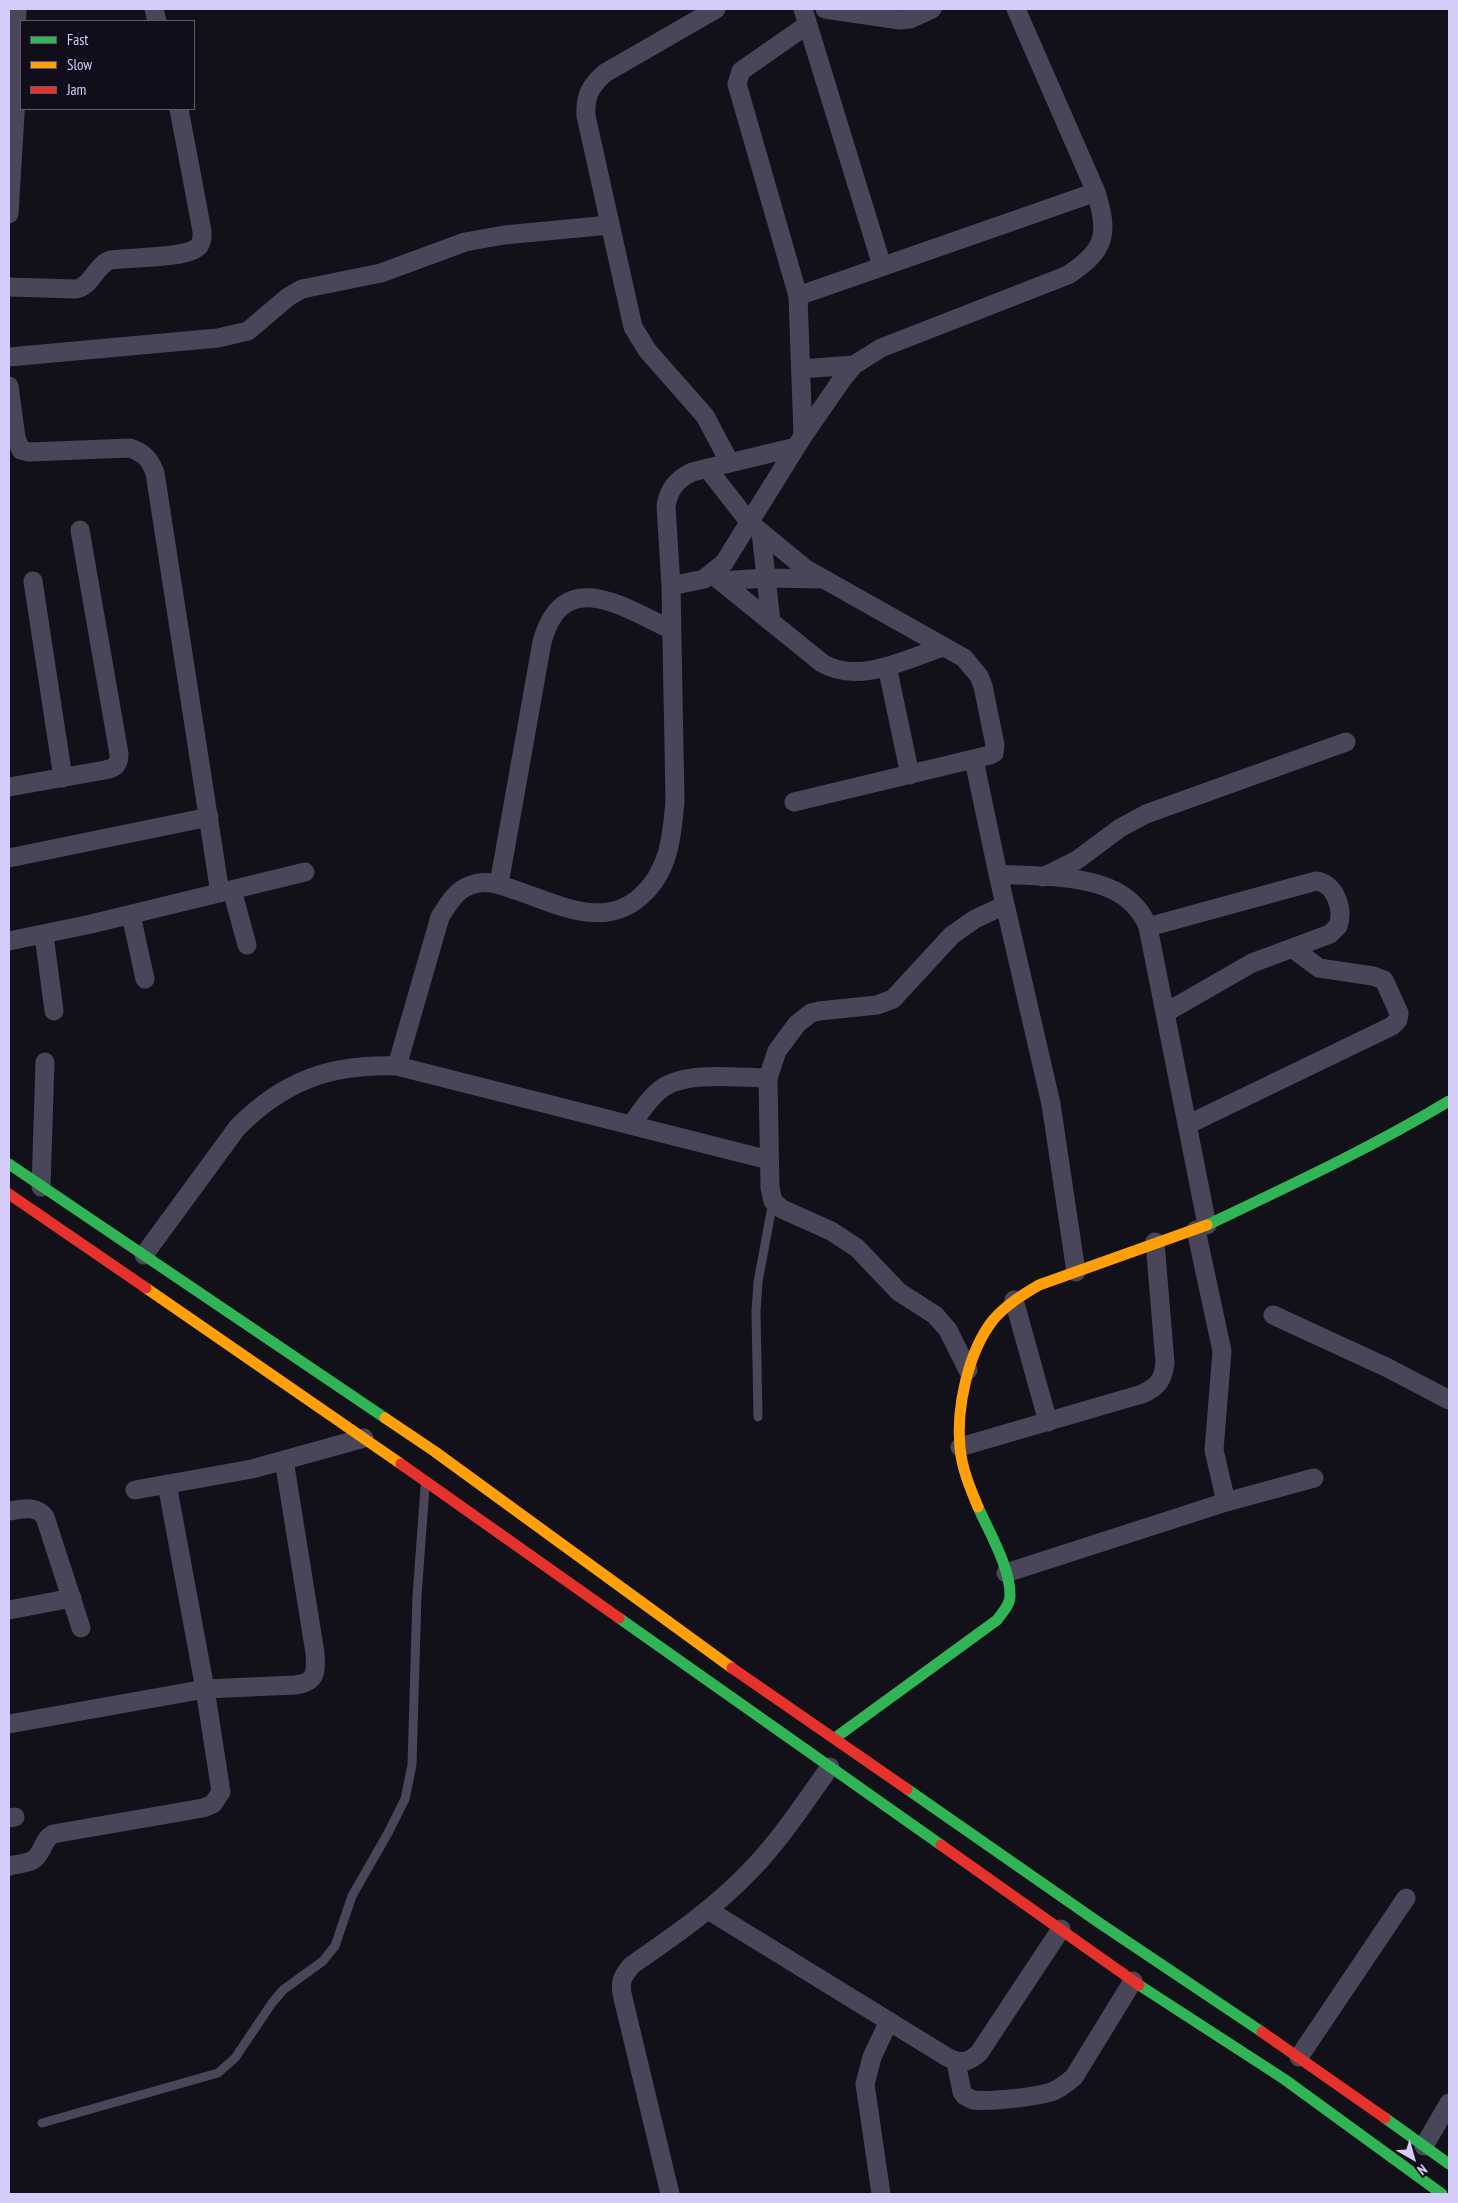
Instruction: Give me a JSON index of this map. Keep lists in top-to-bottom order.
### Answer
{
  "legend": ["Fast", "Slow", "Jam"],
  "north": "bottom right"
}
